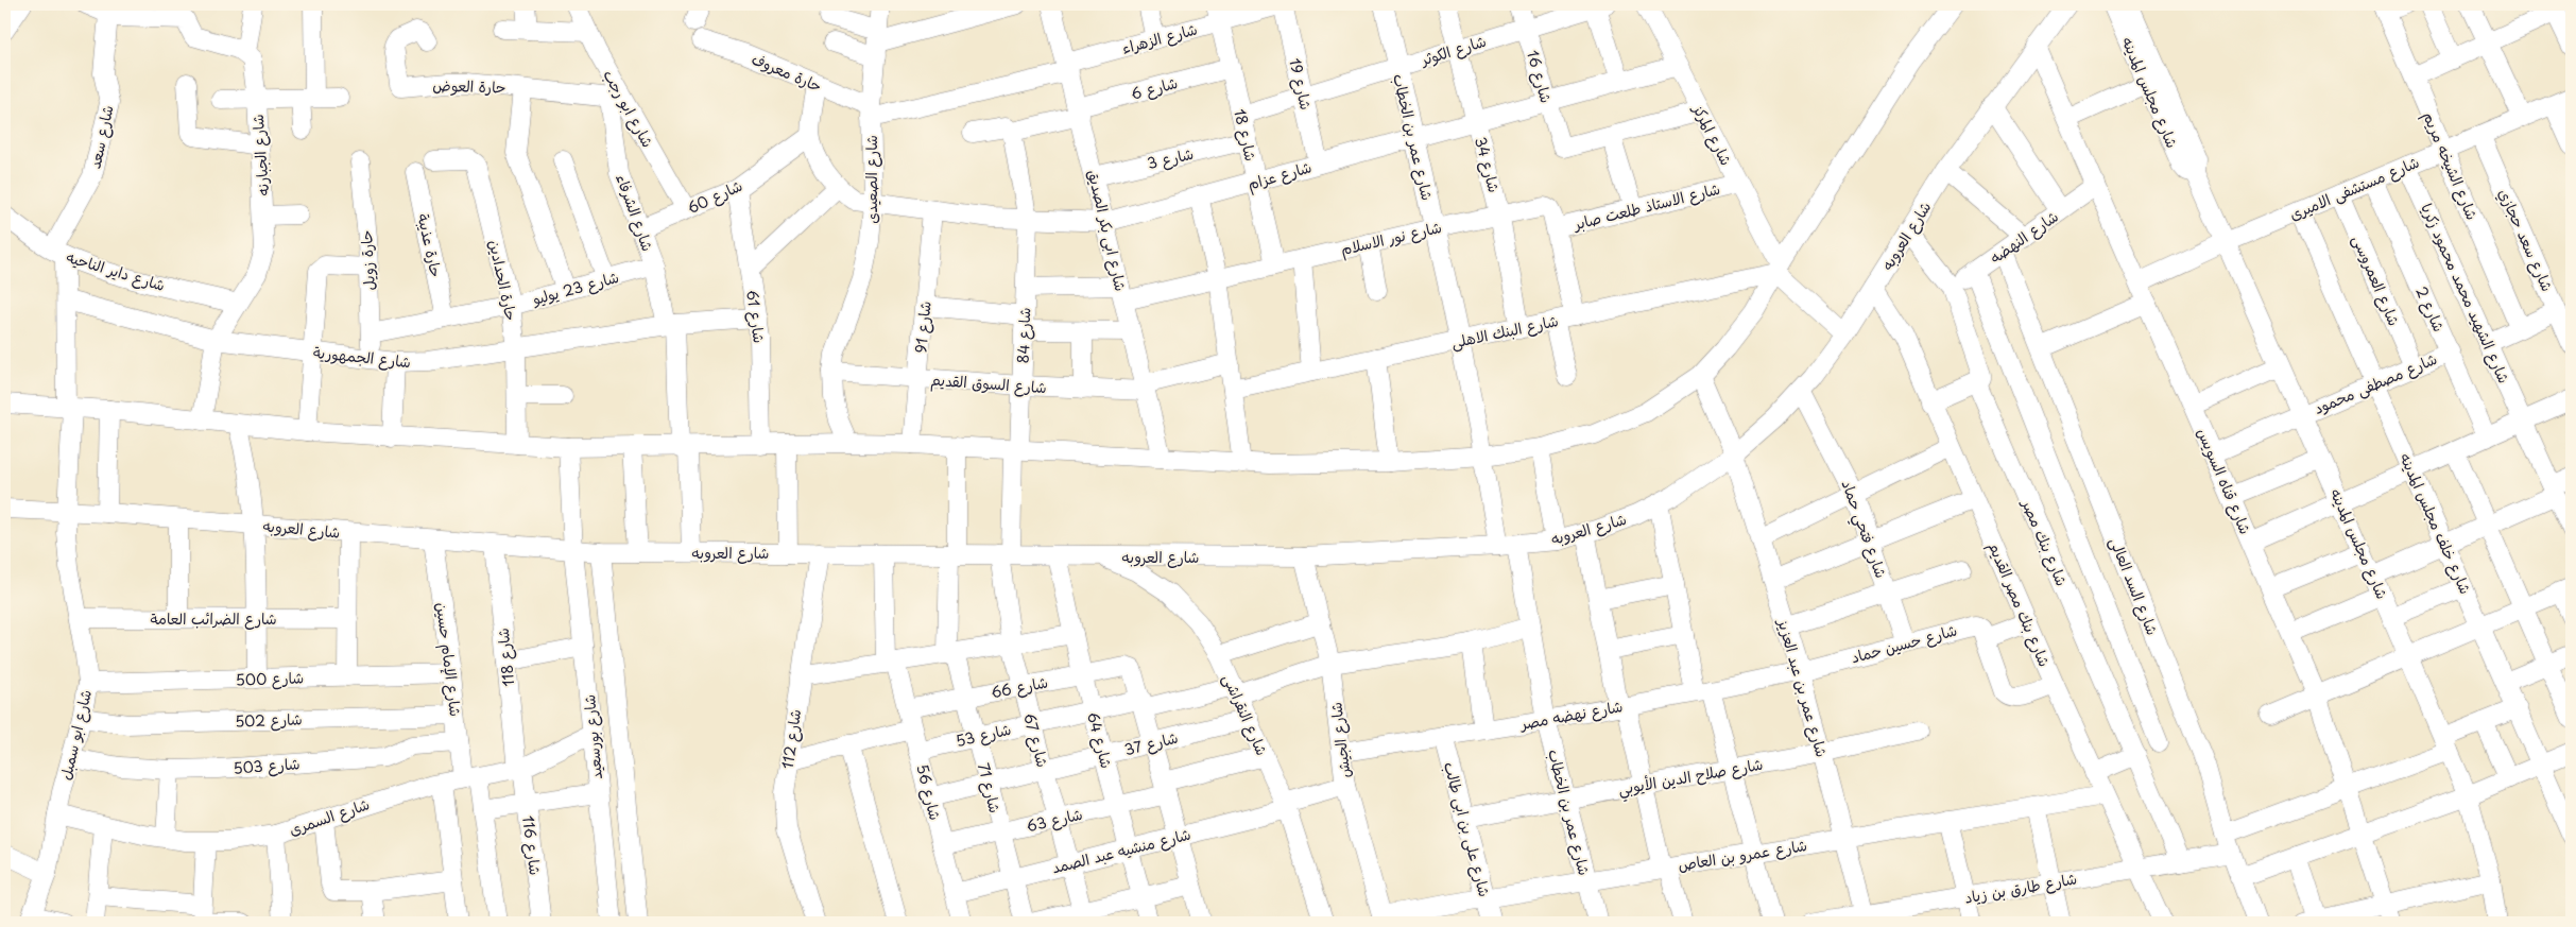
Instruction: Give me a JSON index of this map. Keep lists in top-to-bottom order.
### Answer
{
  "streets": {
    "street": [
      "شارع الزهراء",
      "شارع الكوثر",
      "حارة معروف",
      "شارع 16",
      "شارع 19",
      "حارة العوض",
      "شارع 6",
      "شارع مجلس المدينه",
      "شارع ابو رجب",
      "شارع 18",
      "شارع المركز",
      "شارع سعد",
      "شارع عمر بن الخطاب",
      "شارع الجبارنه",
      "شارع 3",
      "شارع 34",
      "شارع الشيخه مريم",
      "شارع عزام",
      "شارع الصعيدى",
      "شارع مستشفى الاميرى",
      "شارع 60",
      "شارع الاستاذ طلعت صابر",
      "شارع الشرفاء",
      "شارع ابى بكر الصديق",
      "شارع العروبه",
      "شارع النهضه",
      "شارع نور الاسلام",
      "شارع سعد حجازي",
      "حارة عذيبة",
      "حارة زويل",
      "شارع داير الناحيه",
      "حارة الحدادين",
      "شارع العمروسى",
      "شارع 23 يوليو",
      "شارع الشهيد محمد محمود زكريا",
      "شارع 2",
      "شارع 61",
      "شارع 91",
      "شارع البنك الاهلى",
      "شارع 84",
      "شارع الجمهورية",
      "شارع السوق القديم",
      "شارع مصطفى محمود",
      "شارع قناه السويس",
      "شارع خلف مجلس المدينه",
      "شارع فتحي حماد",
      "شارع بنك مصر",
      "شارع السد العالى",
      "شارع بنك مصر القديم",
      "شارع الضرائب العامة",
      "شارع حسين حماد",
      "شارع 118",
      "شارع الإمام حسين",
      "شارع 500",
      "شارع 66",
      "شارع عمر بن عبد العزيز",
      "شارع النقراشى",
      "شارع نهضه مصر",
      "شارع 502",
      "شارع ابو سمبل",
      "شارع 53",
      "شارع بورسعيد",
      "شارع 112",
      "شارع 67",
      "شارع 64",
      "شارع الجيش",
      "شارع 37",
      "شارع 503",
      "شارع صلاح الدين الأيوبي",
      "شارع 71",
      "شارع 56",
      "شارع السمرى",
      "شارع 63",
      "شارع على بن ابى طالب",
      "شارع 116",
      "شارع منشيه عبد الصمد",
      "شارع عمرو بن العاص",
      "شارع طارق بن زياد"
    ]
  },
  "crossings": [
    ["شارع الزهراء", "حارة معروف"],
    ["شارع الزهراء", "شارع 19"],
    ["شارع الزهراء", "شارع 18"],
    ["شارع الزهراء", "شارع الصعيدى"],
    ["شارع الزهراء", "شارع ابى بكر الصديق"],
    ["شارع الكوثر", "شارع 16"],
    ["شارع الكوثر", "شارع 19"],
    ["شارع الكوثر", "شارع 18"],
    ["شارع الكوثر", "شارع عمر بن الخطاب"],
    ["شارع الكوثر", "شارع 34"],
    ["حارة معروف", "شارع الصعيدى"],
    ["شارع 16", "شارع عزام"],
    ["شارع 19", "شارع عزام"],
    ["حارة العوض", "شارع ابو رجب"],
    ["حارة العوض", "شارع الشرفاء"],
    ["شارع 6", "شارع 18"],
    ["شارع 6", "شارع ابى بكر الصديق"],
    ["شارع 6", "شارع 84"],
    ["شارع مجلس المدينه", "شارع مستشفى الاميرى"],
    ["شارع مجلس المدينه", "شارع مصطفى محمود"],
    ["شارع ابو رجب", "شارع 60"],
    ["شارع ابو رجب", "شارع الشرفاء"],
    ["شارع 18", "شارع 3"],
    ["شارع 18", "شارع عزام"],
    ["شارع 18", "شارع نور الاسلام"],
    ["شارع المركز", "شارع عزام"],
    ["شارع المركز", "شارع الاستاذ طلعت صابر"],
    ["شارع المركز", "شارع البنك الاهلى"],
    ["شارع سعد", "شارع داير الناحيه"],
    ["شارع سعد", "شارع ابو سمبل"],
    ["شارع عمر بن الخطاب", "شارع عزام"],
    ["شارع عمر بن الخطاب", "شارع العروبه"],
    ["شارع عمر بن الخطاب", "شارع نور الاسلام"],
    ["شارع عمر بن الخطاب", "شارع البنك الاهلى"],
    ["شارع عمر بن الخطاب", "شارع نهضه مصر"],
    ["شارع عمر بن الخطاب", "شارع 53"],
    ["شارع عمر بن الخطاب", "شارع صلاح الدين الأيوبي"],
    ["شارع عمر بن الخطاب", "شارع عمرو بن العاص"],
    ["شارع الجبارنه", "شارع داير الناحيه"],
    ["شارع الجبارنه", "شارع الجمهورية"],
    ["شارع 3", "شارع ابى بكر الصديق"],
    ["شارع 34", "شارع عزام"],
    ["شارع 34", "شارع نور الاسلام"],
    ["شارع 34", "شارع البنك الاهلى"],
    ["شارع الشيخه مريم", "شارع مستشفى الاميرى"],
    ["شارع عزام", "شارع الصعيدى"],
    ["شارع عزام", "شارع ابى بكر الصديق"],
    ["شارع عزام", "شارع 91"],
    ["شارع عزام", "شارع 84"],
    ["شارع الصعيدى", "شارع السوق القديم"],
    ["شارع مستشفى الاميرى", "شارع سعد حجازي"],
    ["شارع مستشفى الاميرى", "شارع العمروسى"],
    ["شارع مستشفى الاميرى", "شارع الشهيد محمد محمود زكريا"],
    ["شارع مستشفى الاميرى", "شارع 2"],
    ["شارع مستشفى الاميرى", "شارع قناه السويس"],
    ["شارع مستشفى الاميرى", "شارع خلف مجلس المدينه"],
    ["شارع 60", "شارع الشرفاء"],
    ["شارع 60", "شارع 61"],
    ["شارع الاستاذ طلعت صابر", "شارع نور الاسلام"],
    ["شارع الشرفاء", "شارع العروبه"],
    ["شارع الشرفاء", "شارع 23 يوليو"],
    ["شارع الشرفاء", "شارع الجمهورية"],
    ["شارع ابى بكر الصديق", "شارع نور الاسلام"],
    ["شارع ابى بكر الصديق", "شارع السوق القديم"],
    ["شارع العروبه", "شارع 84"],
    ["شارع العروبه", "شارع قناه السويس"],
    ["شارع العروبه", "شارع فتحي حماد"],
    ["شارع العروبه", "شارع بنك مصر"],
    ["شارع العروبه", "شارع بنك مصر القديم"],
    ["شارع العروبه", "شارع 118"],
    ["شارع العروبه", "شارع الإمام حسين"],
    ["شارع العروبه", "شارع عمر بن عبد العزيز"],
    ["شارع العروبه", "شارع النقراشى"],
    ["شارع العروبه", "شارع ابو سمبل"],
    ["شارع العروبه", "شارع بورسعيد"],
    ["شارع العروبه", "شارع 112"],
    ["شارع العروبه", "شارع 67"],
    ["شارع العروبه", "شارع 64"],
    ["شارع العروبه", "شارع الجيش"],
    ["شارع العروبه", "شارع 71"],
    ["شارع العروبه", "شارع 56"],
    ["شارع النهضه", "شارع قناه السويس"],
    ["شارع النهضه", "شارع بنك مصر"],
    ["شارع النهضه", "شارع السد العالى"],
    ["شارع نور الاسلام", "شارع البنك الاهلى"],
    ["شارع نور الاسلام", "شارع 84"],
    ["حارة عذيبة", "شارع 23 يوليو"],
    ["حارة زويل", "شارع 23 يوليو"],
    ["حارة زويل", "شارع الجمهورية"],
    ["شارع داير الناحيه", "شارع ابو سمبل"],
    ["حارة الحدادين", "شارع 23 يوليو"],
    ["حارة الحدادين", "شارع الجمهورية"],
    ["شارع العمروسى", "شارع مصطفى محمود"],
    ["شارع 2", "شارع مصطفى محمود"],
    ["شارع 61", "شارع الجمهورية"],
    ["شارع 91", "شارع السوق القديم"],
    ["شارع 84", "شارع السوق القديم"],
    ["شارع 84", "شارع 67"],
    ["شارع الجمهورية", "شارع ابو سمبل"],
    ["شارع مصطفى محمود", "شارع قناه السويس"],
    ["شارع مصطفى محمود", "شارع خلف مجلس المدينه"],
    ["شارع فتحي حماد", "شارع حسين حماد"],
    ["شارع بنك مصر", "شارع طارق بن زياد"],
    ["شارع السد العالى", "شارع طارق بن زياد"],
    ["شارع بنك مصر القديم", "شارع عمرو بن العاص"],
    ["شارع بنك مصر القديم", "شارع طارق بن زياد"],
    ["شارع الضرائب العامة", "شارع ابو سمبل"],
    ["شارع حسين حماد", "شارع عمر بن عبد العزيز"],
    ["شارع حسين حماد", "شارع نهضه مصر"],
    ["شارع 118", "شارع السمرى"],
    ["شارع 118", "شارع 116"],
    ["شارع الإمام حسين", "شارع 500"],
    ["شارع الإمام حسين", "شارع 502"],
    ["شارع الإمام حسين", "شارع 503"],
    ["شارع الإمام حسين", "شارع السمرى"],
    ["شارع 500", "شارع ابو سمبل"],
    ["شارع 66", "شارع 53"],
    ["شارع 66", "شارع 67"],
    ["شارع 66", "شارع 64"],
    ["شارع 66", "شارع 71"],
    ["شارع 66", "شارع 56"],
    ["شارع عمر بن عبد العزيز", "شارع نهضه مصر"],
    ["شارع عمر بن عبد العزيز", "شارع صلاح الدين الأيوبي"],
    ["شارع عمر بن عبد العزيز", "شارع عمرو بن العاص"],
    ["شارع عمر بن عبد العزيز", "شارع طارق بن زياد"],
    ["شارع النقراشى", "شارع 53"],
    ["شارع النقراشى", "شارع 37"],
    ["شارع النقراشى", "شارع 63"],
    ["شارع النقراشى", "شارع منشيه عبد الصمد"],
    ["شارع نهضه مصر", "شارع الجيش"],
    ["شارع نهضه مصر", "شارع على بن ابى طالب"],
    ["شارع 502", "شارع ابو سمبل"],
    ["شارع ابو سمبل", "شارع 503"],
    ["شارع ابو سمبل", "شارع السمرى"],
    ["شارع 53", "شارع 67"],
    ["شارع 53", "شارع 64"],
    ["شارع 53", "شارع الجيش"],
    ["شارع 53", "شارع 71"],
    ["شارع 53", "شارع 56"],
    ["شارع بورسعيد", "شارع السمرى"],
    ["شارع 67", "شارع 37"],
    ["شارع 67", "شارع 63"],
    ["شارع 67", "شارع منشيه عبد الصمد"],
    ["شارع 64", "شارع 37"],
    ["شارع 64", "شارع 63"],
    ["شارع 64", "شارع منشيه عبد الصمد"],
    ["شارع الجيش", "شارع منشيه عبد الصمد"],
    ["شارع الجيش", "شارع عمرو بن العاص"],
    ["شارع 37", "شارع 71"],
    ["شارع 37", "شارع 56"],
    ["شارع صلاح الدين الأيوبي", "شارع على بن ابى طالب"],
    ["شارع 71", "شارع 63"],
    ["شارع 71", "شارع منشيه عبد الصمد"],
    ["شارع 56", "شارع 63"],
    ["شارع 56", "شارع منشيه عبد الصمد"],
    ["شارع السمرى", "شارع 116"],
    ["شارع على بن ابى طالب", "شارع عمرو بن العاص"]
  ]
}
